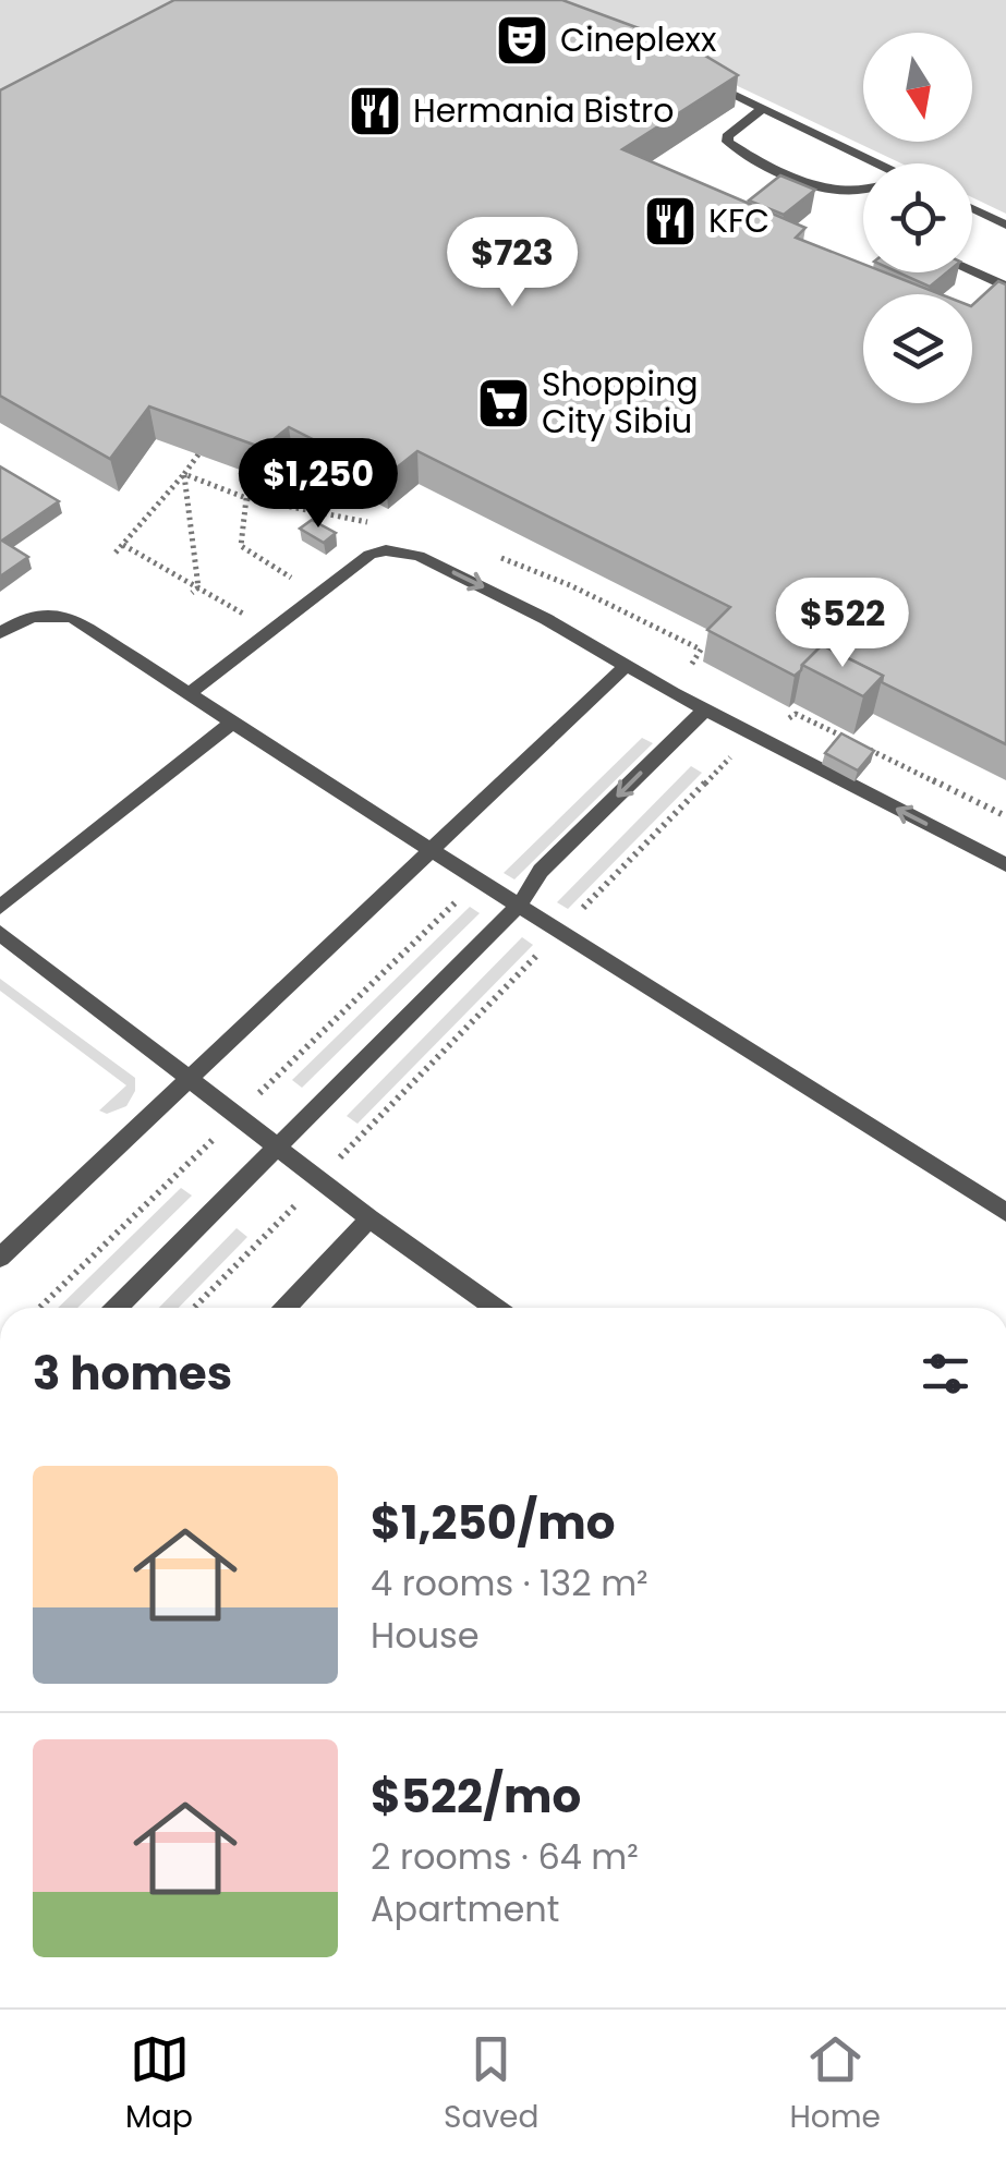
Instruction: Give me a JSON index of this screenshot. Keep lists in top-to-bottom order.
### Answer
{
  "places": {
    "theatre": ["Cineplexx"],
    "restaurant": ["Hermania Bistro", "KFC"],
    "supermarket": ["Shopping City Sibiu"]
  },
  "north": "bottom",
  "page": {
    "price": ["$723", "$1,250", "$522"],
    "heading": "3 homes",
    "list": [
      {
        "name": "$1,250/mo",
        "note": "4 rooms · 132 m² · House"
      },
      {
        "name": "$522/mo",
        "note": "2 rooms · 64 m² · Apartment"
      }
    ],
    "tabs": ["Map", "Saved", "Home"]
  }
}
